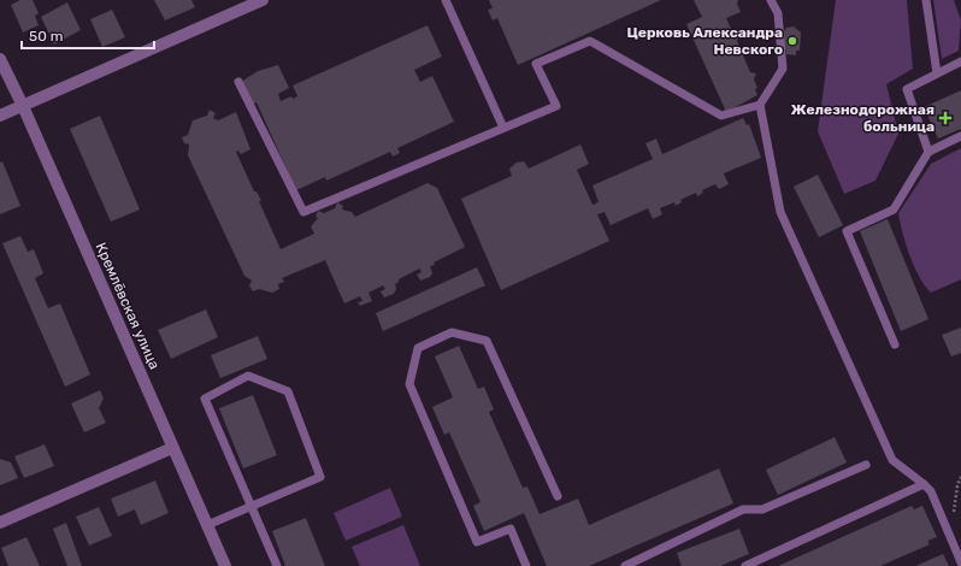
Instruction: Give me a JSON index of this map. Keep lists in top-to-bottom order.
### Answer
{
  "streets": {
    "street": ["Кремлёвская улица"]
  },
  "places": {
    "other": ["Церковь Александра Невского"],
    "health": ["Железнодорожная больница"]
  },
  "scale_bar": "50 m"
}
